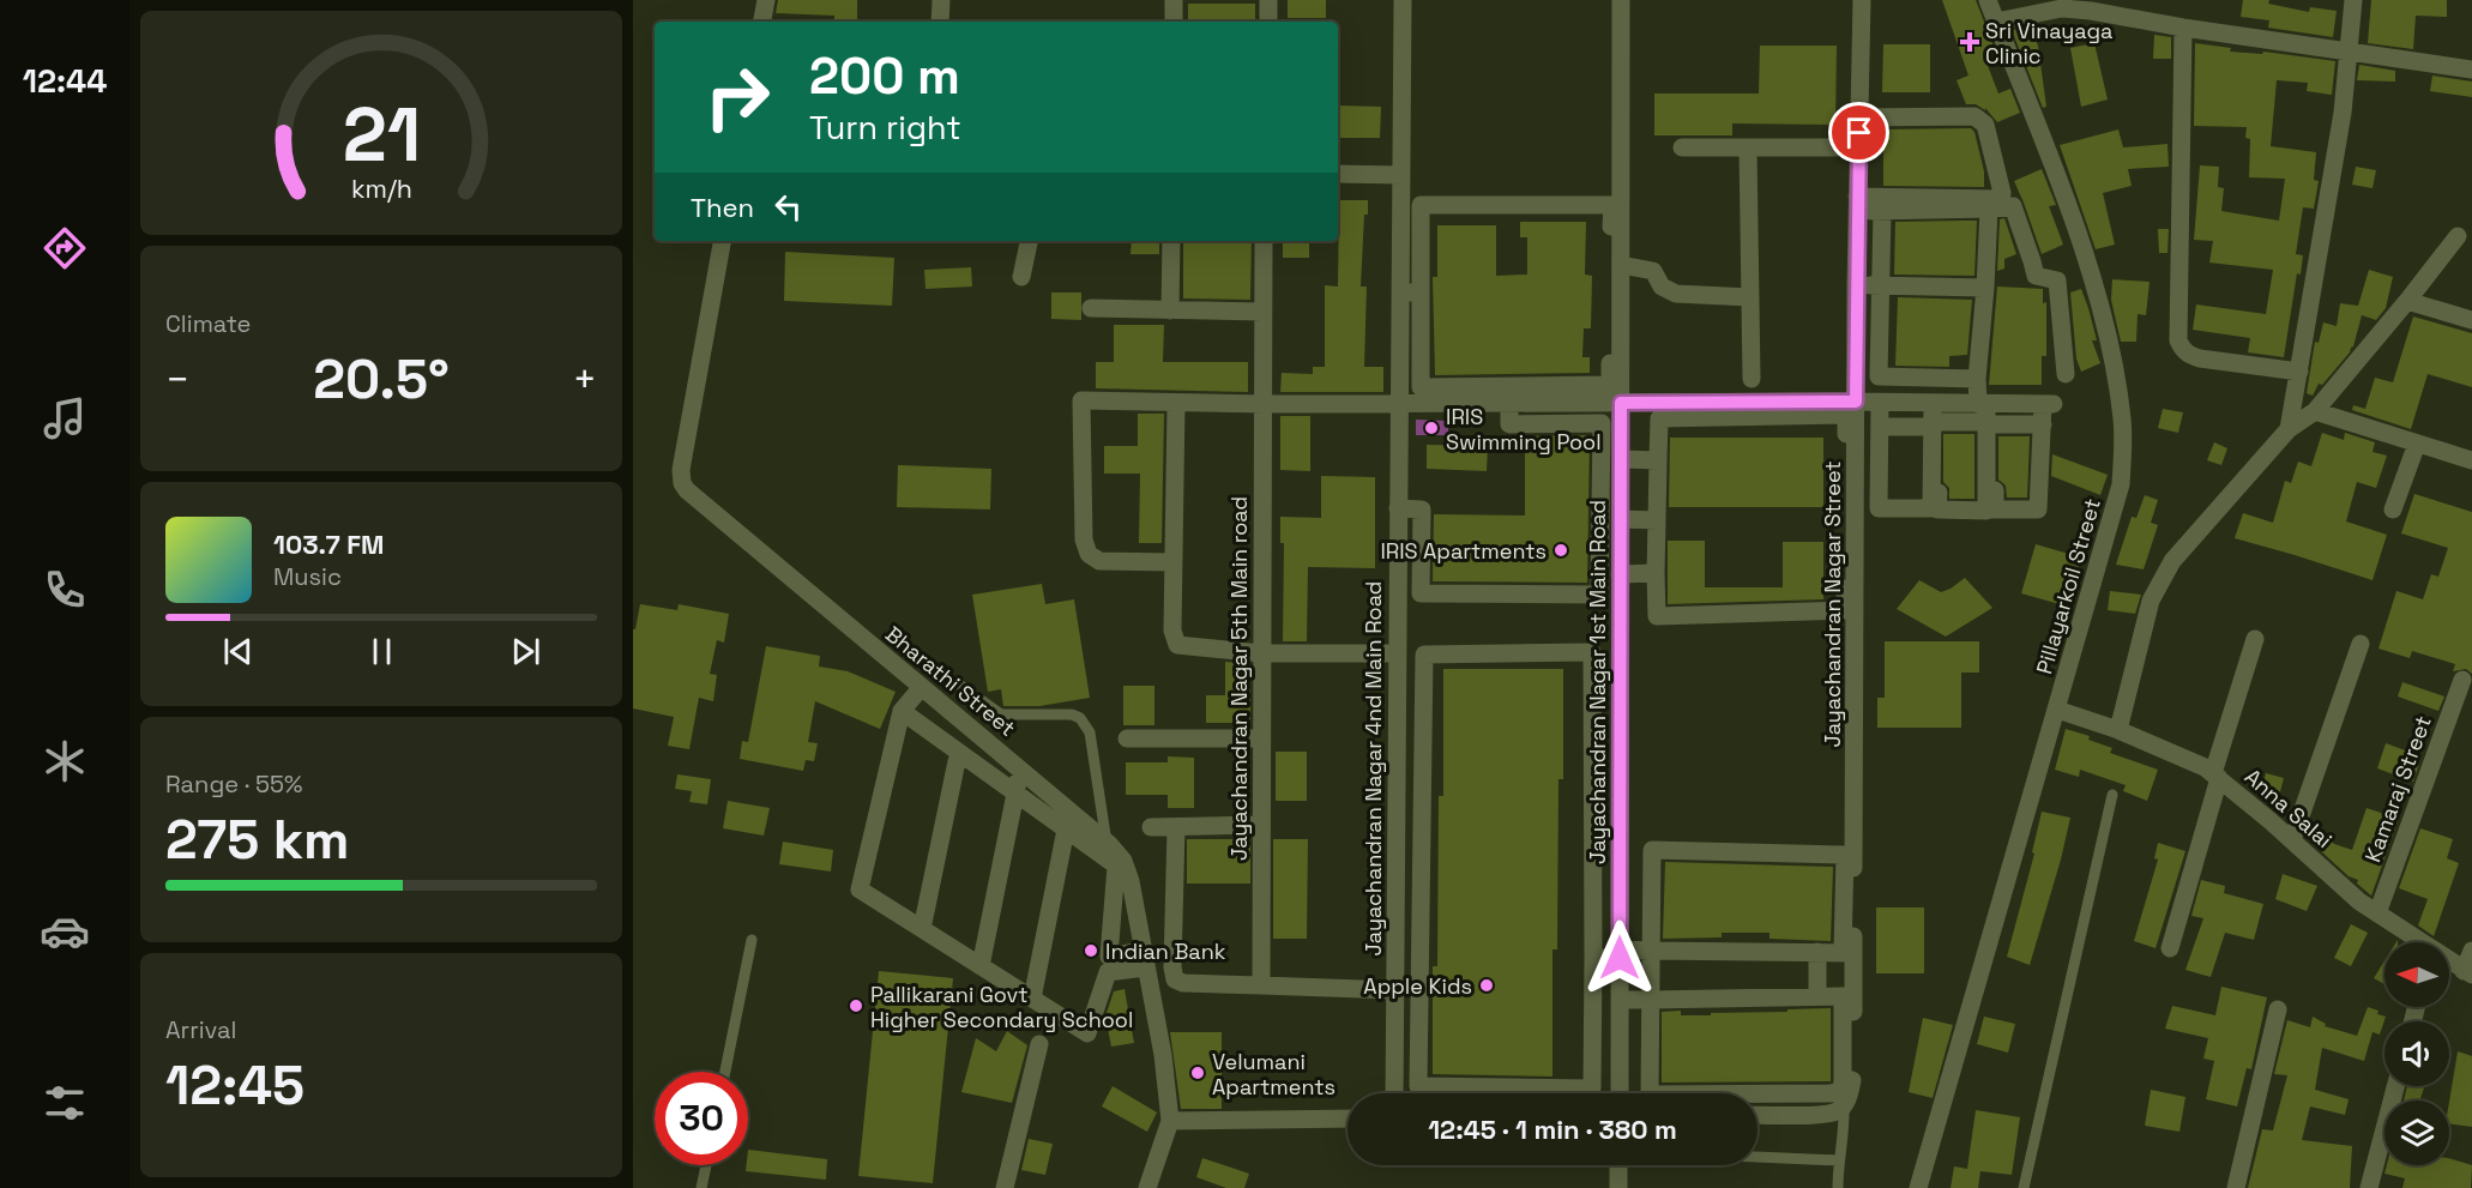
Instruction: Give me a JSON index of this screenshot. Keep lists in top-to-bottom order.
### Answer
{
  "streets": {
    "street": [
      "Pillayarkoil Street",
      "Jayachandran Nagar Street",
      "Jayachandran Nagar 5th Main road",
      "Bharathi Street",
      "Jayachandran Nagar 1st Main Road",
      "Jayachandran Nagar 4nd Main Road",
      "Kamaraj Street",
      "Anna Salai"
    ]
  },
  "crossings": [
    ["Pillayarkoil Street", "Anna Salai"],
    ["Kamaraj Street", "Anna Salai"]
  ],
  "places": {
    "health": ["Sri Vinayaga Clinic"],
    "other": [
      "IRIS Swimming Pool",
      "IRIS Apartments",
      "Indian Bank",
      "Apple Kids",
      "Pallikarani Govt Higher Secondary School",
      "Velumani Apartments"
    ]
  },
  "north": "left",
  "page": {
    "tabs": "12:44",
    "turn": ["200 m", "Turn right"],
    "then": "Then",
    "tile": [
      "Climate",
      ["Range · 55%", "275 km"],
      ["Arrival", "12:45"]
    ],
    "heat": ["−", "20.5°", "+"],
    "song": ["103.7 FM", "Music"],
    "limit": "30",
    "trip": "12:45 · 1 min · 380 m",
    "gauge": ["21", "km/h"]
  }
}
